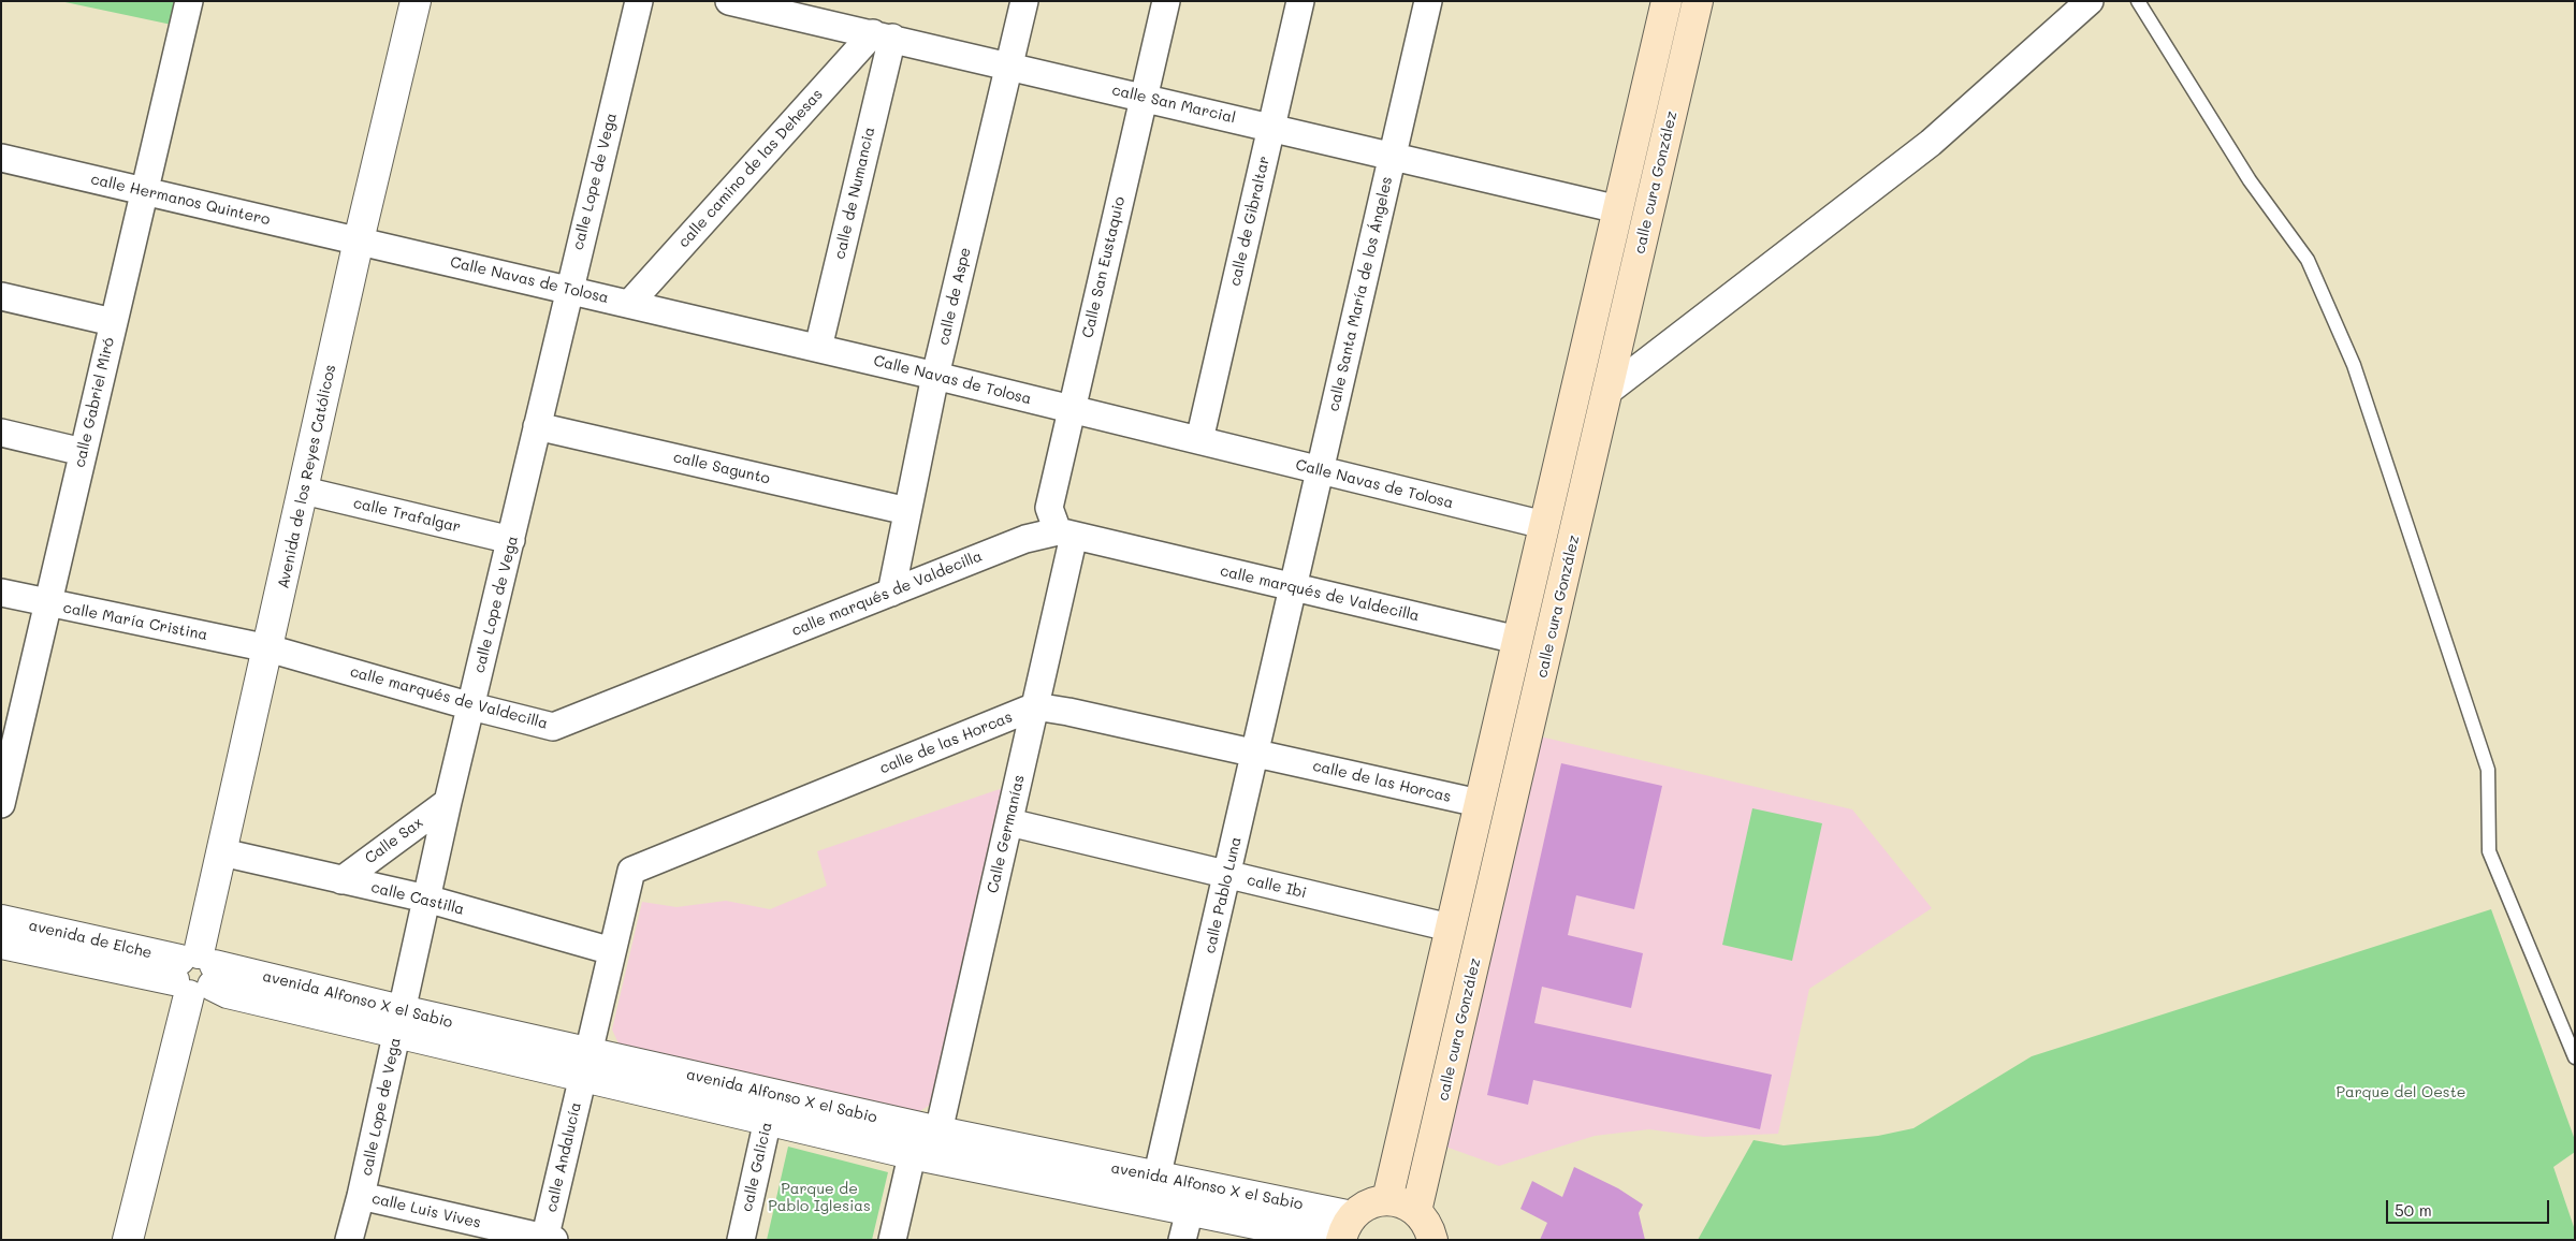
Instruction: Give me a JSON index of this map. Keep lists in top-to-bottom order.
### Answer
{
  "streets": {
    "main road": ["calle cura González"],
    "street": [
      "calle San Marcial",
      "calle camino de las Dehesas",
      "calle Lope de Vega",
      "calle de Numancia",
      "calle Hermanos Quintero",
      "calle de Gibraltar",
      "Calle San Eustaquio",
      "Calle Navas de Tolosa",
      "calle Santa María de los Ángeles",
      "calle de Aspe",
      "calle Gabriel Miró",
      "calle Sagunto",
      "Avenida de los Reyes Católicos",
      "calle Trafalgar",
      "calle marqués de Valdecilla",
      "calle María Cristina",
      "calle de las Horcas",
      "Calle Germanías",
      "Calle Sax",
      "calle Ibi",
      "calle Pablo Luna",
      "calle Castilla",
      "avenida de Elche",
      "avenida Alfonso X el Sabio",
      "calle Andalucía",
      "calle Galicia",
      "calle Luis Vives"
    ]
  },
  "crossings": [
    ["calle San Marcial", "calle camino de las Dehesas"],
    ["calle San Marcial", "calle cura González"],
    ["calle San Marcial", "calle de Numancia"],
    ["calle San Marcial", "calle de Gibraltar"],
    ["calle San Marcial", "Calle San Eustaquio"],
    ["calle San Marcial", "calle Santa María de los Ángeles"],
    ["calle San Marcial", "calle de Aspe"],
    ["calle camino de las Dehesas", "calle de Numancia"],
    ["calle camino de las Dehesas", "Calle Navas de Tolosa"],
    ["calle Lope de Vega", "Calle Navas de Tolosa"],
    ["calle Lope de Vega", "calle Sagunto"],
    ["calle Lope de Vega", "calle Trafalgar"],
    ["calle Lope de Vega", "calle marqués de Valdecilla"],
    ["calle Lope de Vega", "Calle Sax"],
    ["calle Lope de Vega", "calle Castilla"],
    ["calle Lope de Vega", "avenida Alfonso X el Sabio"],
    ["calle Lope de Vega", "calle Luis Vives"],
    ["calle cura González", "Calle Navas de Tolosa"],
    ["calle cura González", "calle marqués de Valdecilla"],
    ["calle cura González", "calle de las Horcas"],
    ["calle cura González", "calle Ibi"],
    ["calle de Numancia", "Calle Navas de Tolosa"],
    ["calle Hermanos Quintero", "Calle Navas de Tolosa"],
    ["calle Hermanos Quintero", "calle Gabriel Miró"],
    ["calle Hermanos Quintero", "Avenida de los Reyes Católicos"],
    ["calle de Gibraltar", "Calle Navas de Tolosa"],
    ["Calle San Eustaquio", "Calle Navas de Tolosa"],
    ["Calle San Eustaquio", "calle marqués de Valdecilla"],
    ["Calle San Eustaquio", "Calle Germanías"],
    ["Calle Navas de Tolosa", "calle Santa María de los Ángeles"],
    ["Calle Navas de Tolosa", "calle de Aspe"],
    ["Calle Navas de Tolosa", "Avenida de los Reyes Católicos"],
    ["calle Santa María de los Ángeles", "calle marqués de Valdecilla"],
    ["calle Santa María de los Ángeles", "calle Pablo Luna"],
    ["calle de Aspe", "calle Sagunto"],
    ["calle de Aspe", "calle marqués de Valdecilla"],
    ["calle Gabriel Miró", "calle María Cristina"],
    ["Avenida de los Reyes Católicos", "calle Trafalgar"],
    ["Avenida de los Reyes Católicos", "calle marqués de Valdecilla"],
    ["Avenida de los Reyes Católicos", "calle María Cristina"],
    ["Avenida de los Reyes Católicos", "calle Castilla"],
    ["Avenida de los Reyes Católicos", "avenida de Elche"],
    ["Avenida de los Reyes Católicos", "avenida Alfonso X el Sabio"],
    ["calle marqués de Valdecilla", "calle María Cristina"],
    ["calle marqués de Valdecilla", "Calle Germanías"],
    ["calle marqués de Valdecilla", "calle Pablo Luna"],
    ["calle de las Horcas", "Calle Germanías"],
    ["calle de las Horcas", "calle Pablo Luna"],
    ["calle de las Horcas", "calle Castilla"],
    ["calle de las Horcas", "avenida Alfonso X el Sabio"],
    ["calle de las Horcas", "calle Andalucía"],
    ["Calle Germanías", "calle Ibi"],
    ["Calle Germanías", "avenida Alfonso X el Sabio"],
    ["Calle Sax", "calle Castilla"],
    ["calle Ibi", "calle Pablo Luna"],
    ["calle Pablo Luna", "avenida Alfonso X el Sabio"],
    ["avenida de Elche", "avenida Alfonso X el Sabio"],
    ["avenida Alfonso X el Sabio", "calle Andalucía"],
    ["avenida Alfonso X el Sabio", "calle Galicia"],
    ["calle Andalucía", "calle Luis Vives"]
  ],
  "parks": ["Parque del Oeste", "Parque de Pablo Iglesias"],
  "scale_bar": "50 m"
}
